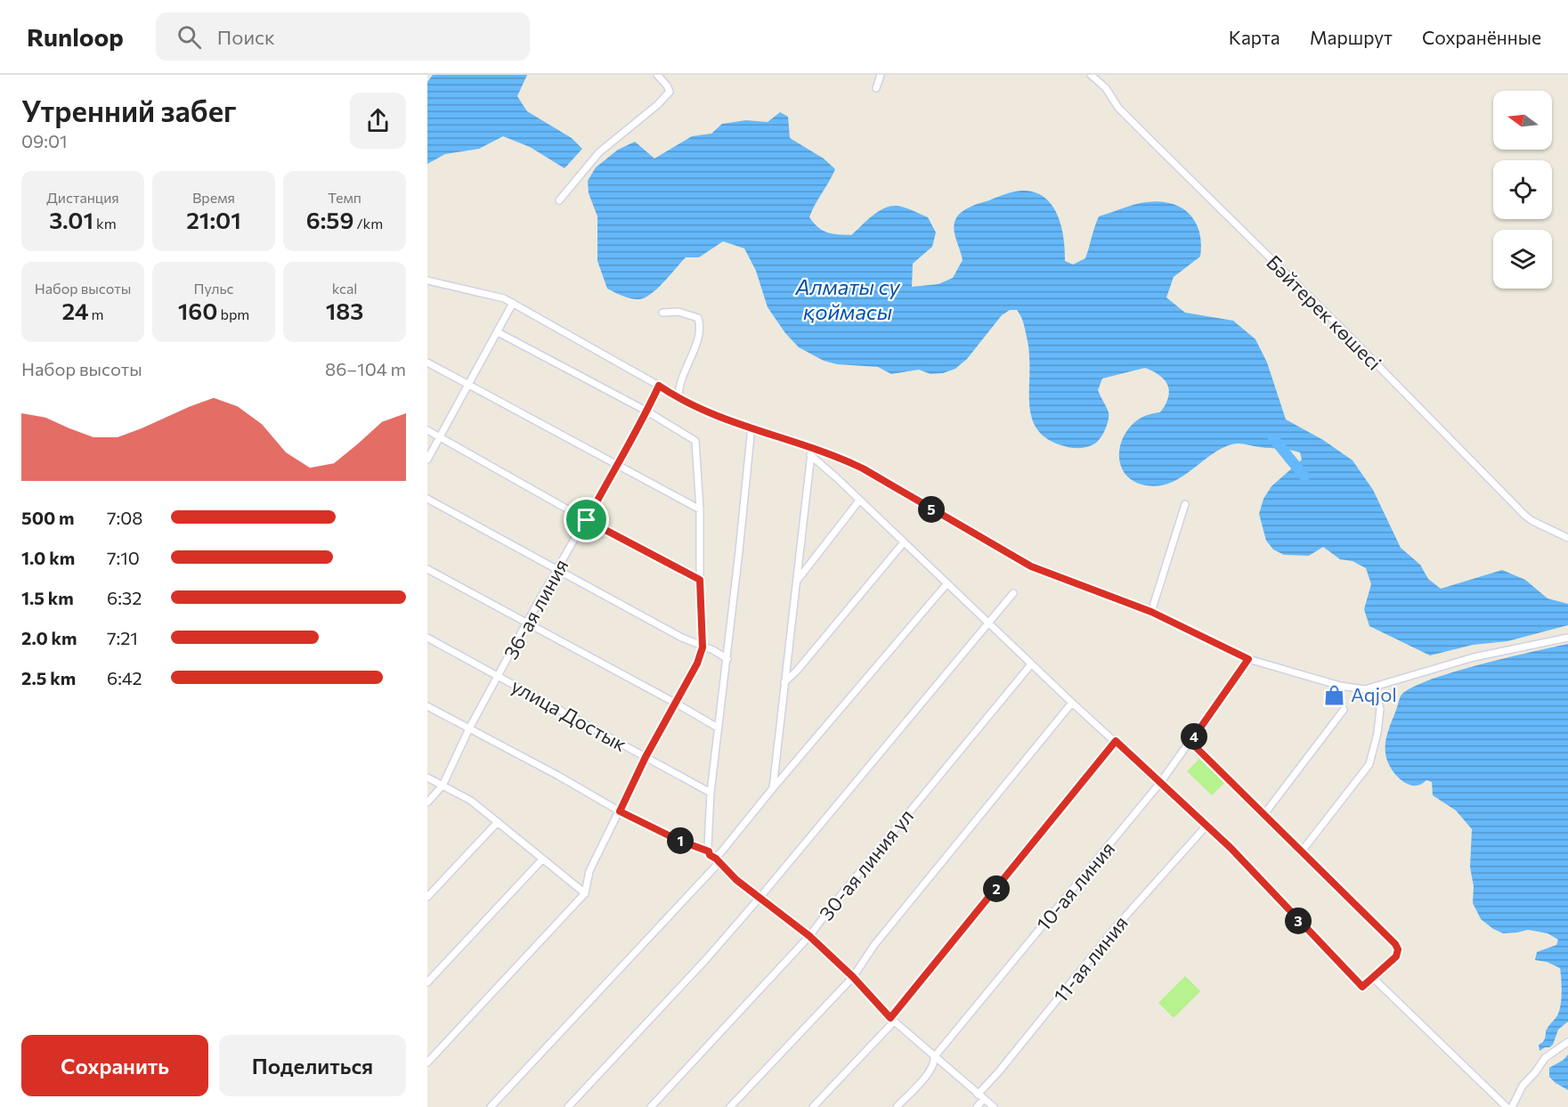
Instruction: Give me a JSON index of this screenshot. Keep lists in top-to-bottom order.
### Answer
{
  "streets": {
    "street": [
      "Бәйтерек көшесі",
      "36-ая линия",
      "улица Достык",
      "30-ая линия ул",
      "10-ая линия",
      "11-ая линия"
    ]
  },
  "crossings": [
    ["36-ая линия", "улица Достык"]
  ],
  "water": ["Алматы су қоймасы"],
  "places": {
    "shop": ["Aqjol"]
  },
  "north": "left",
  "page": {
    "header": "Runloop",
    "search": "Поиск",
    "nav": ["Карта", "Маршрут", "Сохранённые"],
    "heading": ["Утренний забег", "09:01"],
    "stats": [
      ["Дистанция", "3.01 km"],
      ["Время", "21:01"],
      ["Темп", "6:59 /km"],
      ["Набор высоты", "24 m"],
      ["Пульс", "160 bpm"],
      ["kcal", "183"]
    ],
    "chart": ["Набор высоты", "86–104 m"],
    "pins": [
      "5",
      "4",
      "1",
      "2",
      "3"
    ],
    "list": [
      {
        "name": "500 m",
        "note": "7:08"
      },
      {
        "name": "1.0 km",
        "note": "7:10"
      },
      {
        "name": "1.5 km",
        "note": "6:32"
      },
      {
        "name": "2.0 km",
        "note": "7:21"
      },
      {
        "name": "2.5 km",
        "note": "6:42"
      }
    ],
    "buttons": ["Сохранить", "Поделиться"]
  }
}
